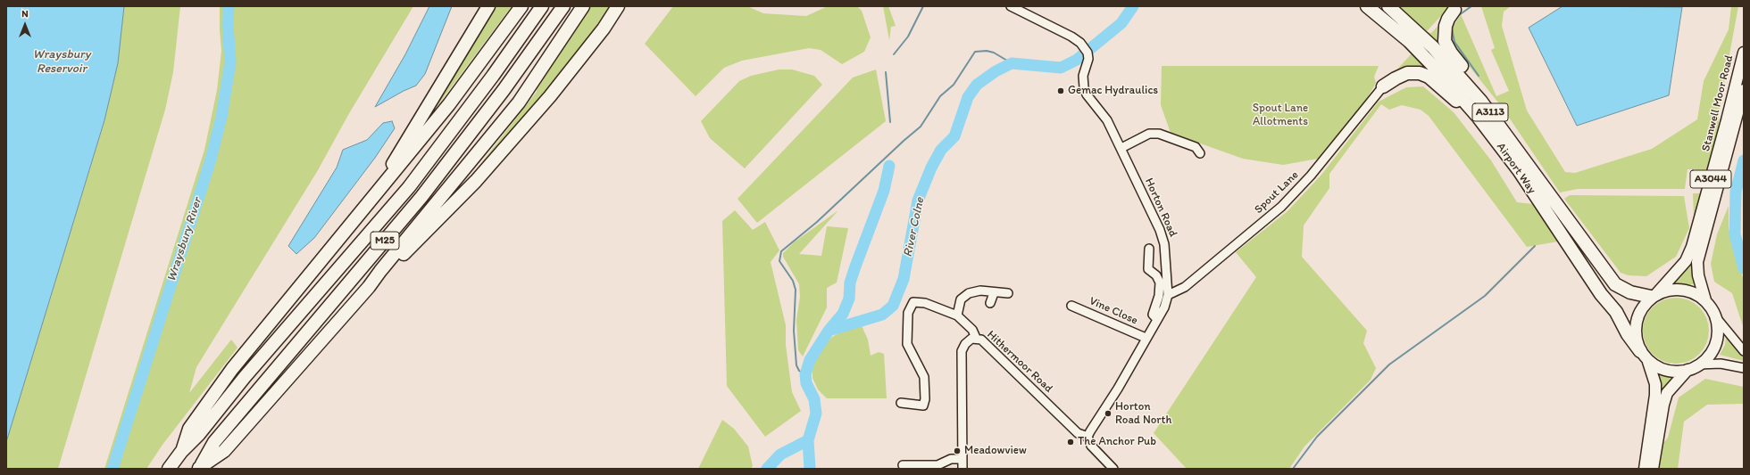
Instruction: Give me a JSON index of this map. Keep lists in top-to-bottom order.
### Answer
{
  "streets": {
    "highway": ["A3113", "Airport Way", "M25"],
    "main road": ["Stanwell Moor Road", "A3044"],
    "street": [
      "Spout Lane",
      "Horton Road",
      "Vine Close",
      "Hithermoor Road"
    ]
  },
  "crossings": [
    ["Stanwell Moor Road", "Airport Way"],
    ["Spout Lane", "Horton Road"],
    ["Horton Road", "Vine Close"],
    ["Horton Road", "Hithermoor Road"]
  ],
  "water": ["Wraysbury Reservoir", "River Colne", "Wraysbury River"],
  "parks": ["Spout Lane Allotments"],
  "places": [
    "Gemac Hydraulics",
    "Horton Road North",
    "The Anchor Pub",
    "Meadowview"
  ],
  "north": "top"
}
